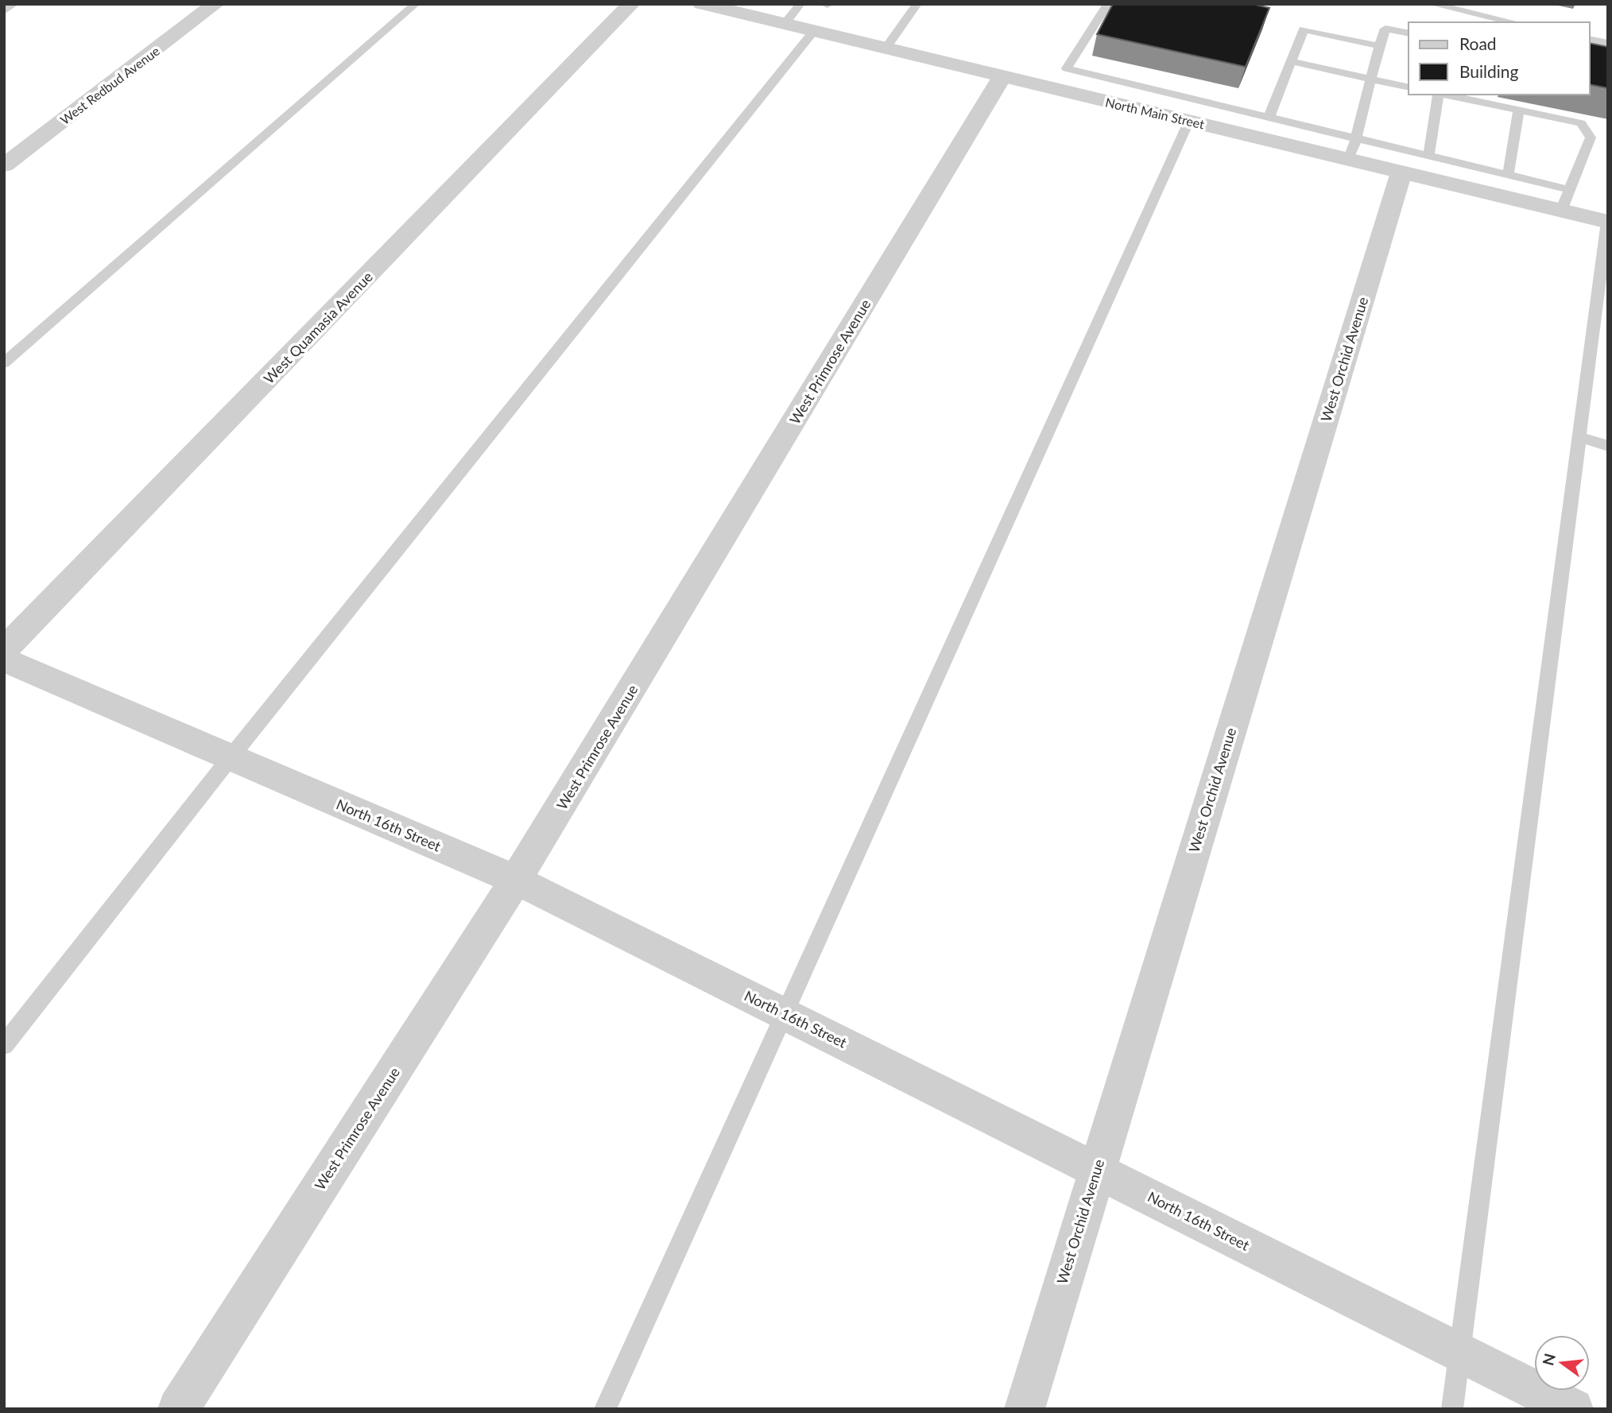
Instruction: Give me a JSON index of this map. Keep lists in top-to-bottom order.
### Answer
{
  "streets": {
    "street": [
      "West Redbud Avenue",
      "North Main Street",
      "West Quamasia Avenue",
      "West Orchid Avenue",
      "West Primrose Avenue",
      "North 16th Street"
    ]
  },
  "crossings": [
    ["North Main Street", "West Orchid Avenue"],
    ["North Main Street", "West Primrose Avenue"],
    ["West Orchid Avenue", "North 16th Street"],
    ["West Primrose Avenue", "North 16th Street"]
  ],
  "legend": ["Road", "Building"],
  "north": "left"
}
